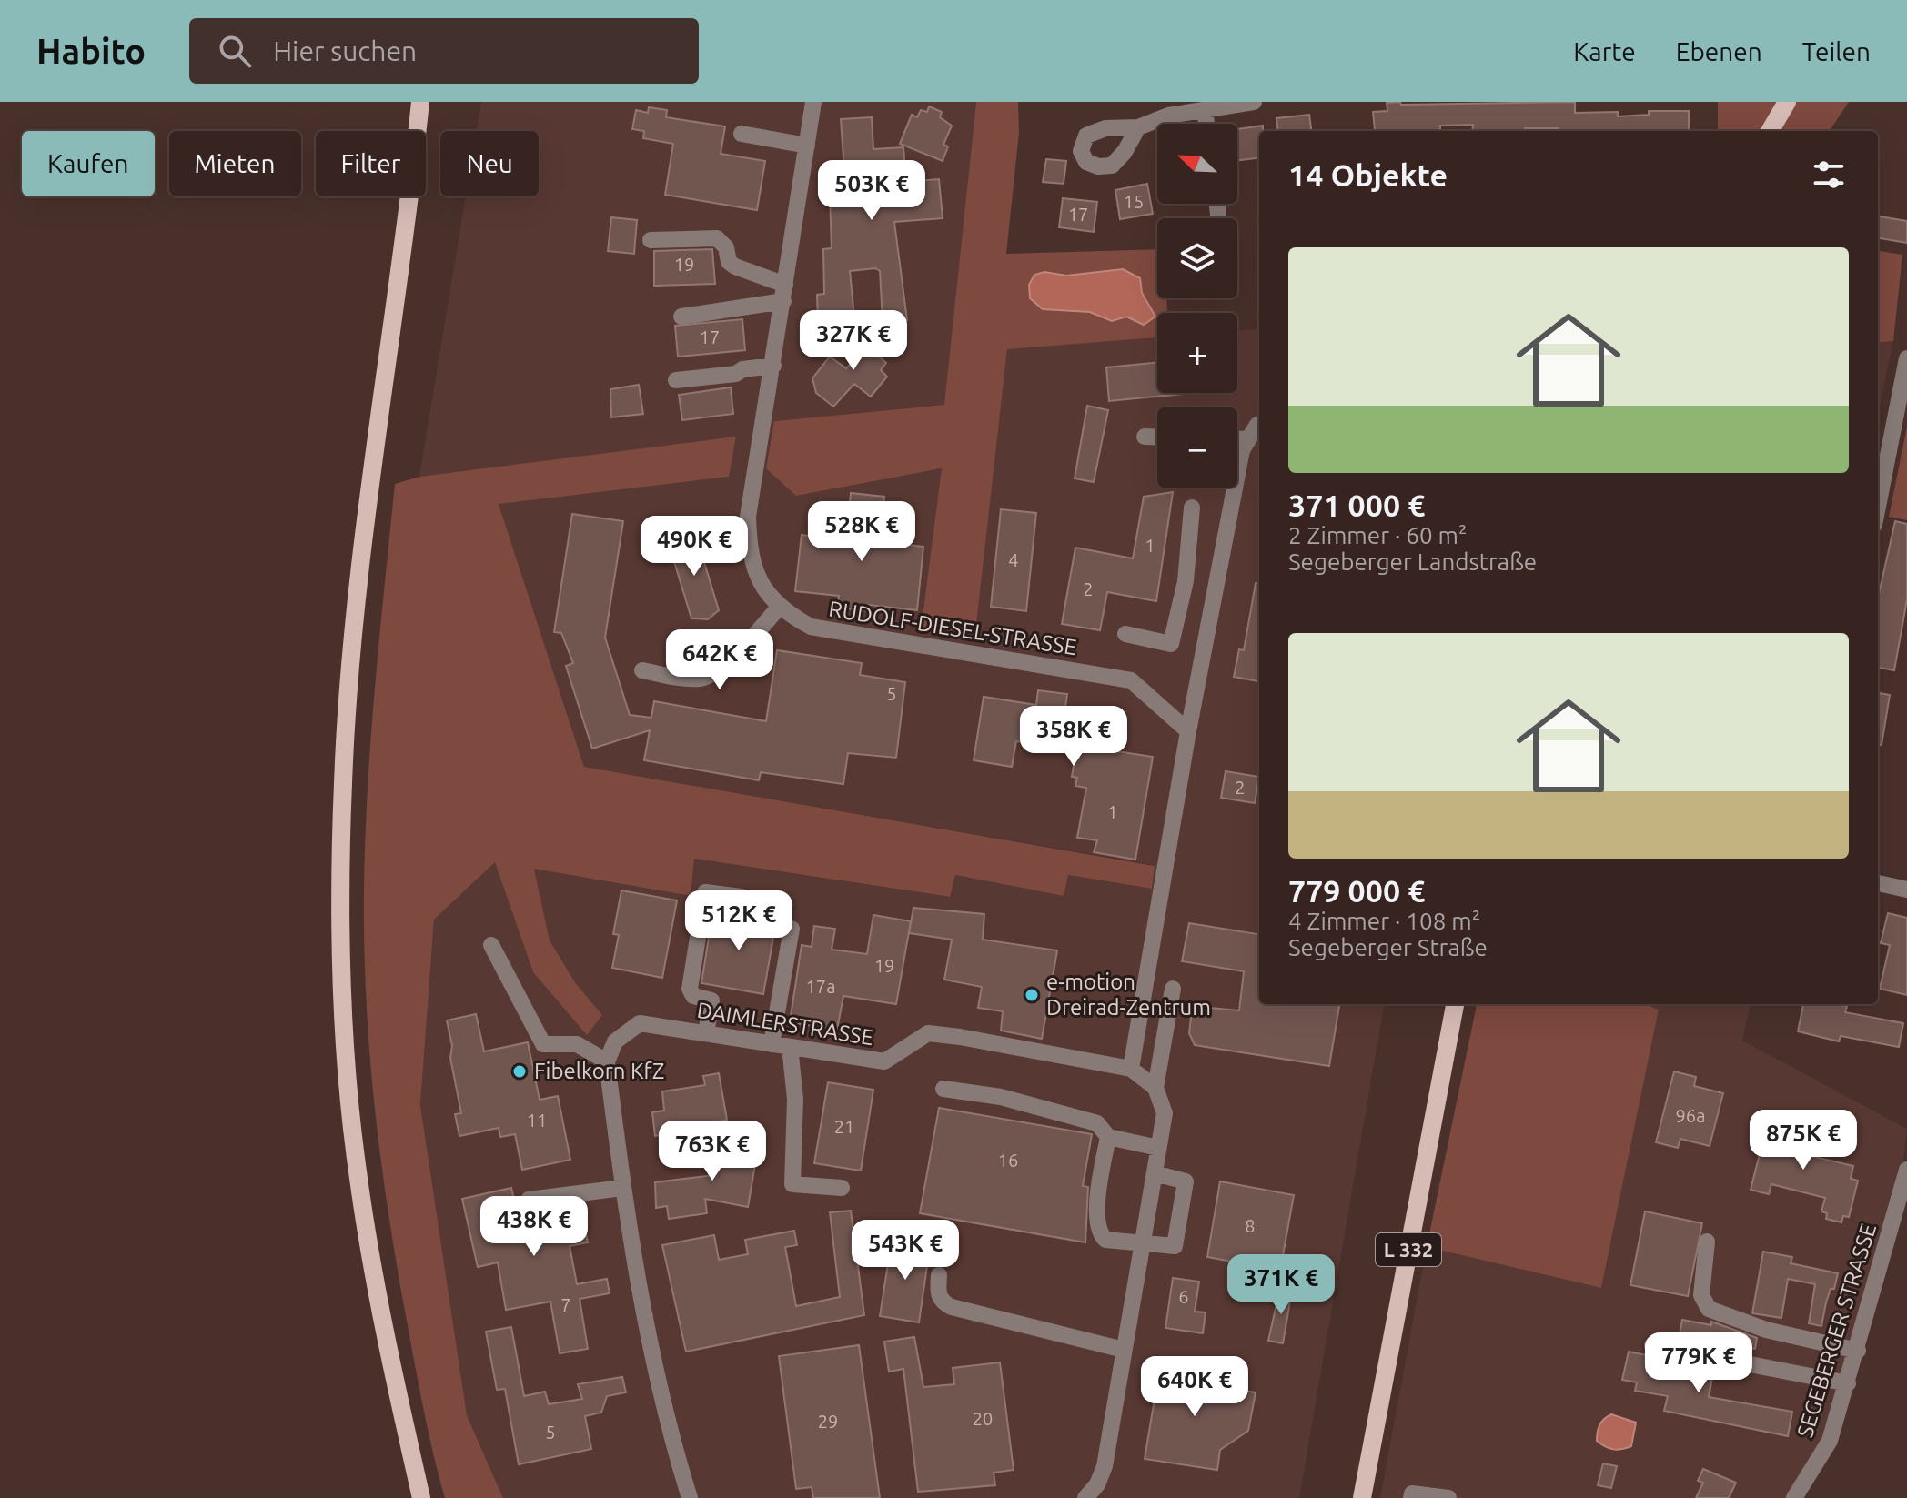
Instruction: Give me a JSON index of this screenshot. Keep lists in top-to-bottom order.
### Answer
{
  "streets": {
    "main road": ["L 332"],
    "street": ["RUDOLF-DIESEL-STRASSE", "DAIMLERSTRASSE", "SEGEBERGER STRASSE"]
  },
  "places": ["e-motion Dreirad-Zentrum", "Fibelkorn KfZ"],
  "house_numbers": [
    "15",
    "17",
    "19",
    "17",
    "1",
    "4",
    "2",
    "5",
    "2",
    "1",
    "19",
    "17a",
    "96a",
    "11",
    "21",
    "16",
    "8",
    "6",
    "7",
    "20",
    "29",
    "5"
  ],
  "north": "top left",
  "page": {
    "header": "Habito",
    "search": "Hier suchen",
    "nav": ["Karte", "Ebenen", "Teilen"],
    "map_buttons": ["+", "−"],
    "chip": [
      "Kaufen",
      "Mieten",
      "Filter",
      "Neu"
    ],
    "heading": "14 Objekte",
    "price": [
      "503K €",
      "327K €",
      "528K €",
      "490K €",
      "642K €",
      "358K €",
      "512K €",
      "875K €",
      "763K €",
      "438K €",
      "543K €",
      "371K €",
      "779K €",
      "640K €"
    ],
    "list": [
      {
        "name": "371 000 €",
        "note": "2 Zimmer · 60 m² · Segeberger Landstraße"
      },
      {
        "name": "779 000 €",
        "note": "4 Zimmer · 108 m² · Segeberger Straße"
      }
    ]
  }
}
